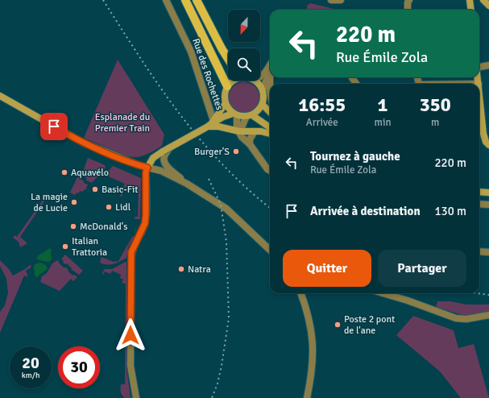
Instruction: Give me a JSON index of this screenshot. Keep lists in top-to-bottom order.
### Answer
{
  "streets": {
    "street": ["Rue des Rochettes"]
  },
  "parks": ["Esplanade du Premier Train"],
  "places": [
    "Burger'S",
    "Aquavélo",
    "Basic-Fit",
    "La magie de Lucie",
    "Lidl",
    "McDonald's",
    "Italian Trattoria",
    "Natra",
    "Poste 2 pont de l'ane"
  ],
  "north": "bottom",
  "page": {
    "turn": ["220 m", "Rue Émile Zola"],
    "eta": [
      "16:55",
      "Arrivée",
      "1",
      "min",
      "350",
      "m"
    ],
    "list": [
      {
        "name": "Tournez à gauche",
        "note": "Rue Émile Zola",
        "value": "220 m"
      },
      {
        "name": "Arrivée à destination",
        "value": "130 m"
      }
    ],
    "buttons": ["Quitter", "Partager"],
    "speed": "20 km/h",
    "limit": "30"
  }
}
